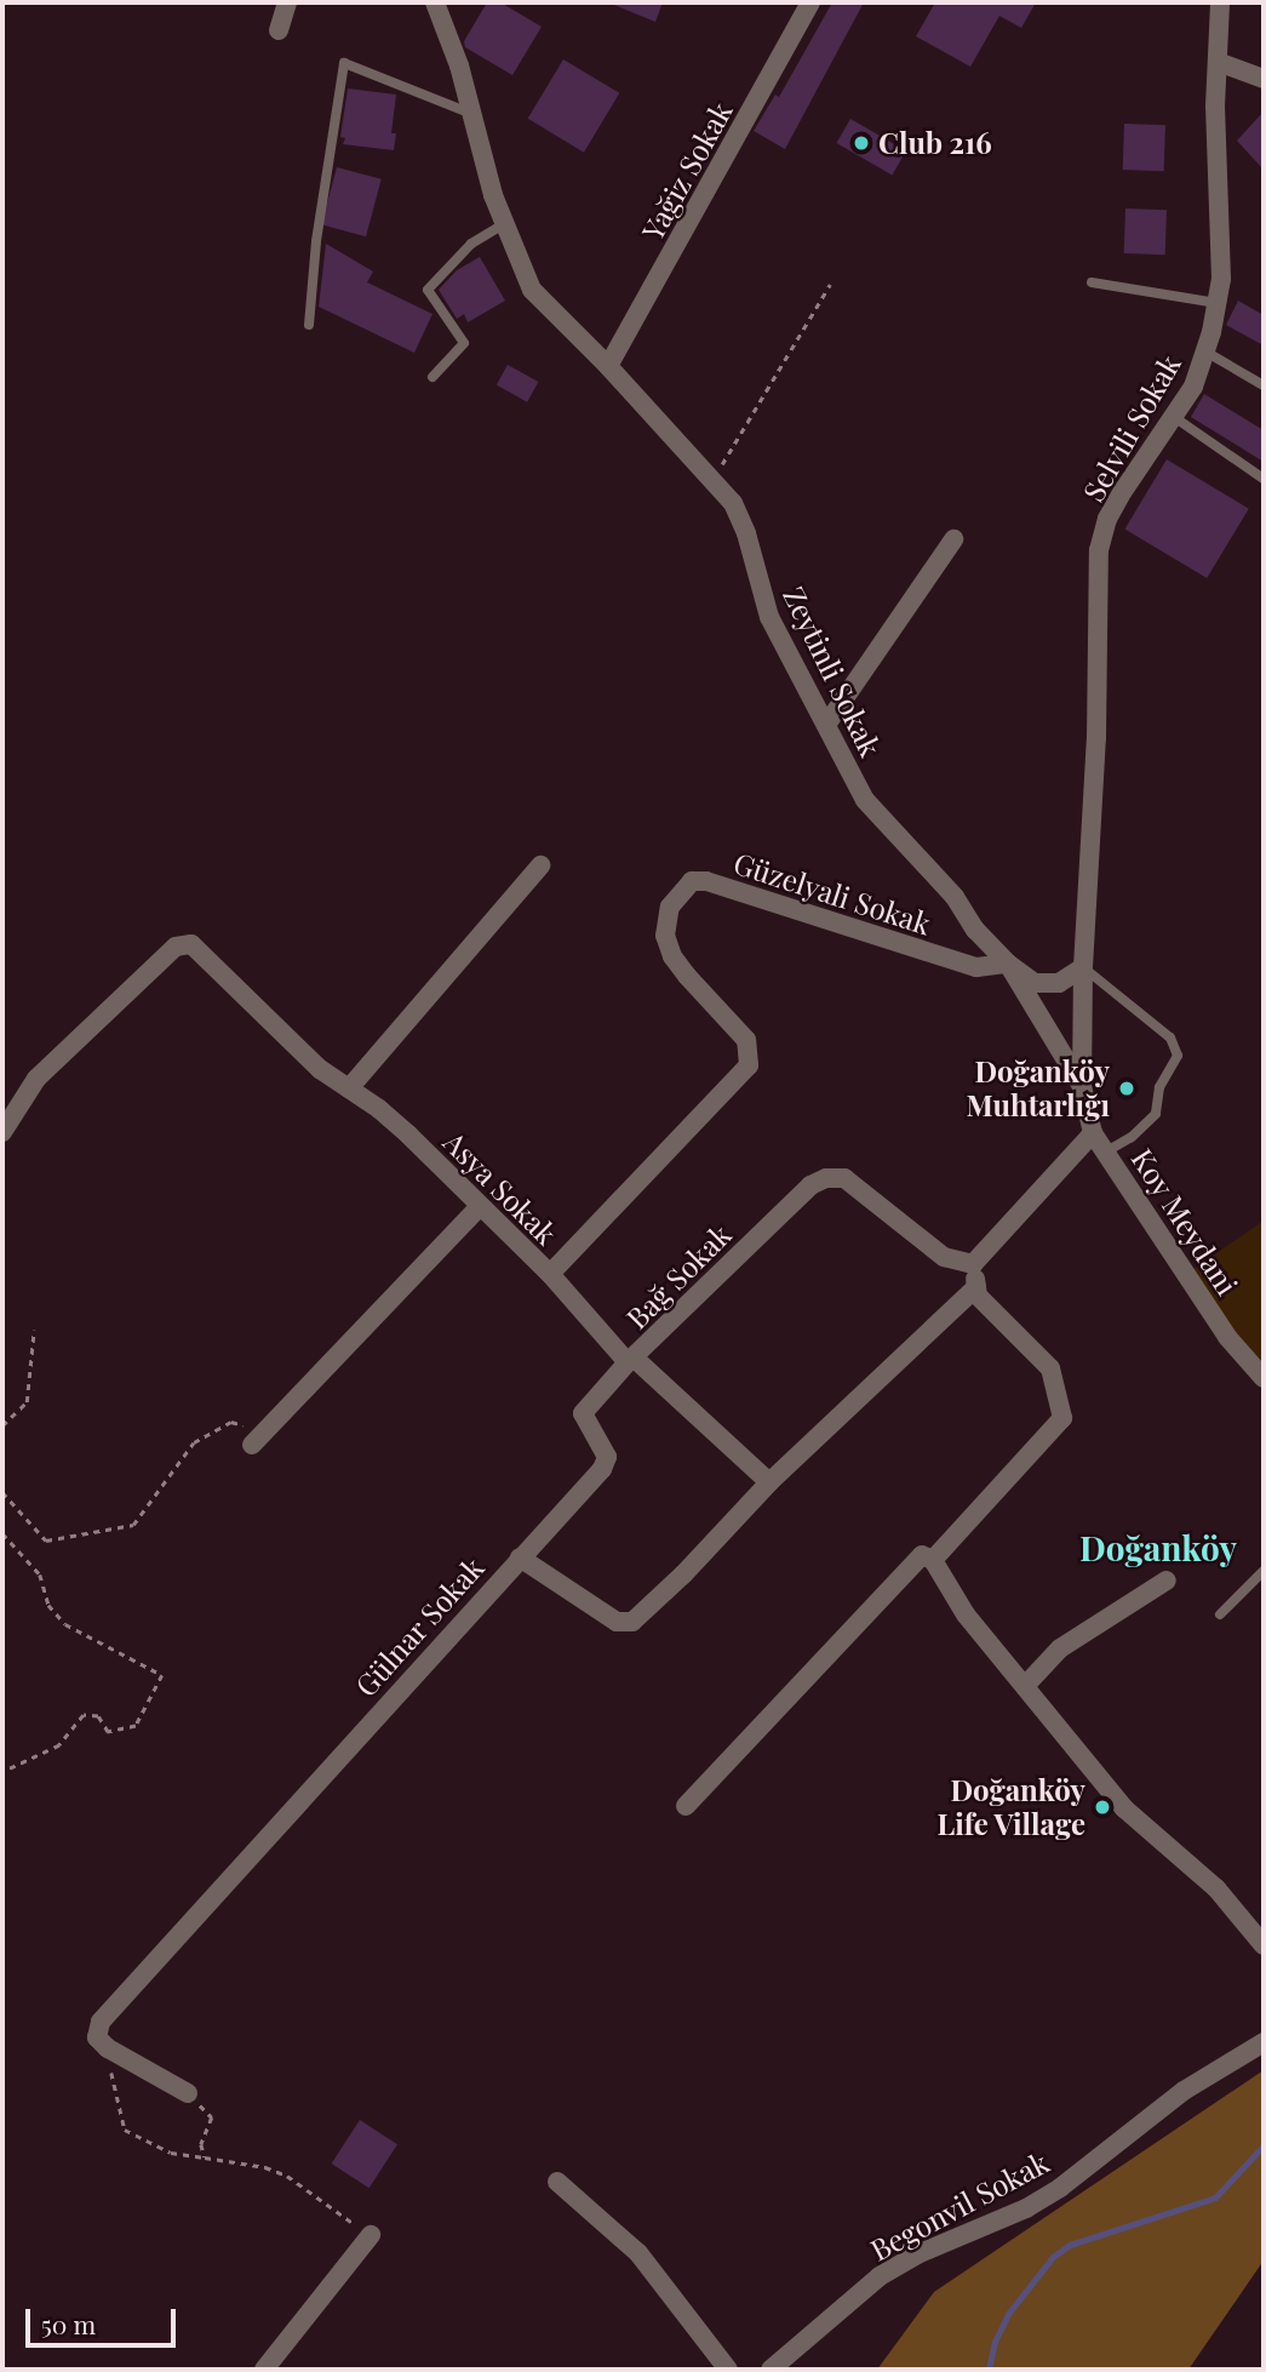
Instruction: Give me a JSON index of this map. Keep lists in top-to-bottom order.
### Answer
{
  "streets": {
    "street": [
      "Yağiz Sokak",
      "Selvili Sokak",
      "Zeytinli Sokak",
      "Güzelyali Sokak",
      "Asya Sokak",
      "Koy Meydani",
      "Bağ Sokak",
      "Gülnar Sokak",
      "Begonvil Sokak"
    ]
  },
  "crossings": [
    ["Yağiz Sokak", "Zeytinli Sokak"],
    ["Selvili Sokak", "Zeytinli Sokak"],
    ["Zeytinli Sokak", "Güzelyali Sokak"],
    ["Zeytinli Sokak", "Koy Meydani"],
    ["Güzelyali Sokak", "Asya Sokak"],
    ["Asya Sokak", "Bağ Sokak"],
    ["Asya Sokak", "Gülnar Sokak"],
    ["Bağ Sokak", "Gülnar Sokak"]
  ],
  "districts": ["Doğanköy"],
  "places": ["Club 216", "Doğanköy Muhtarlığı", "Doğanköy Life Village"],
  "scale_bar": "50 m"
}
